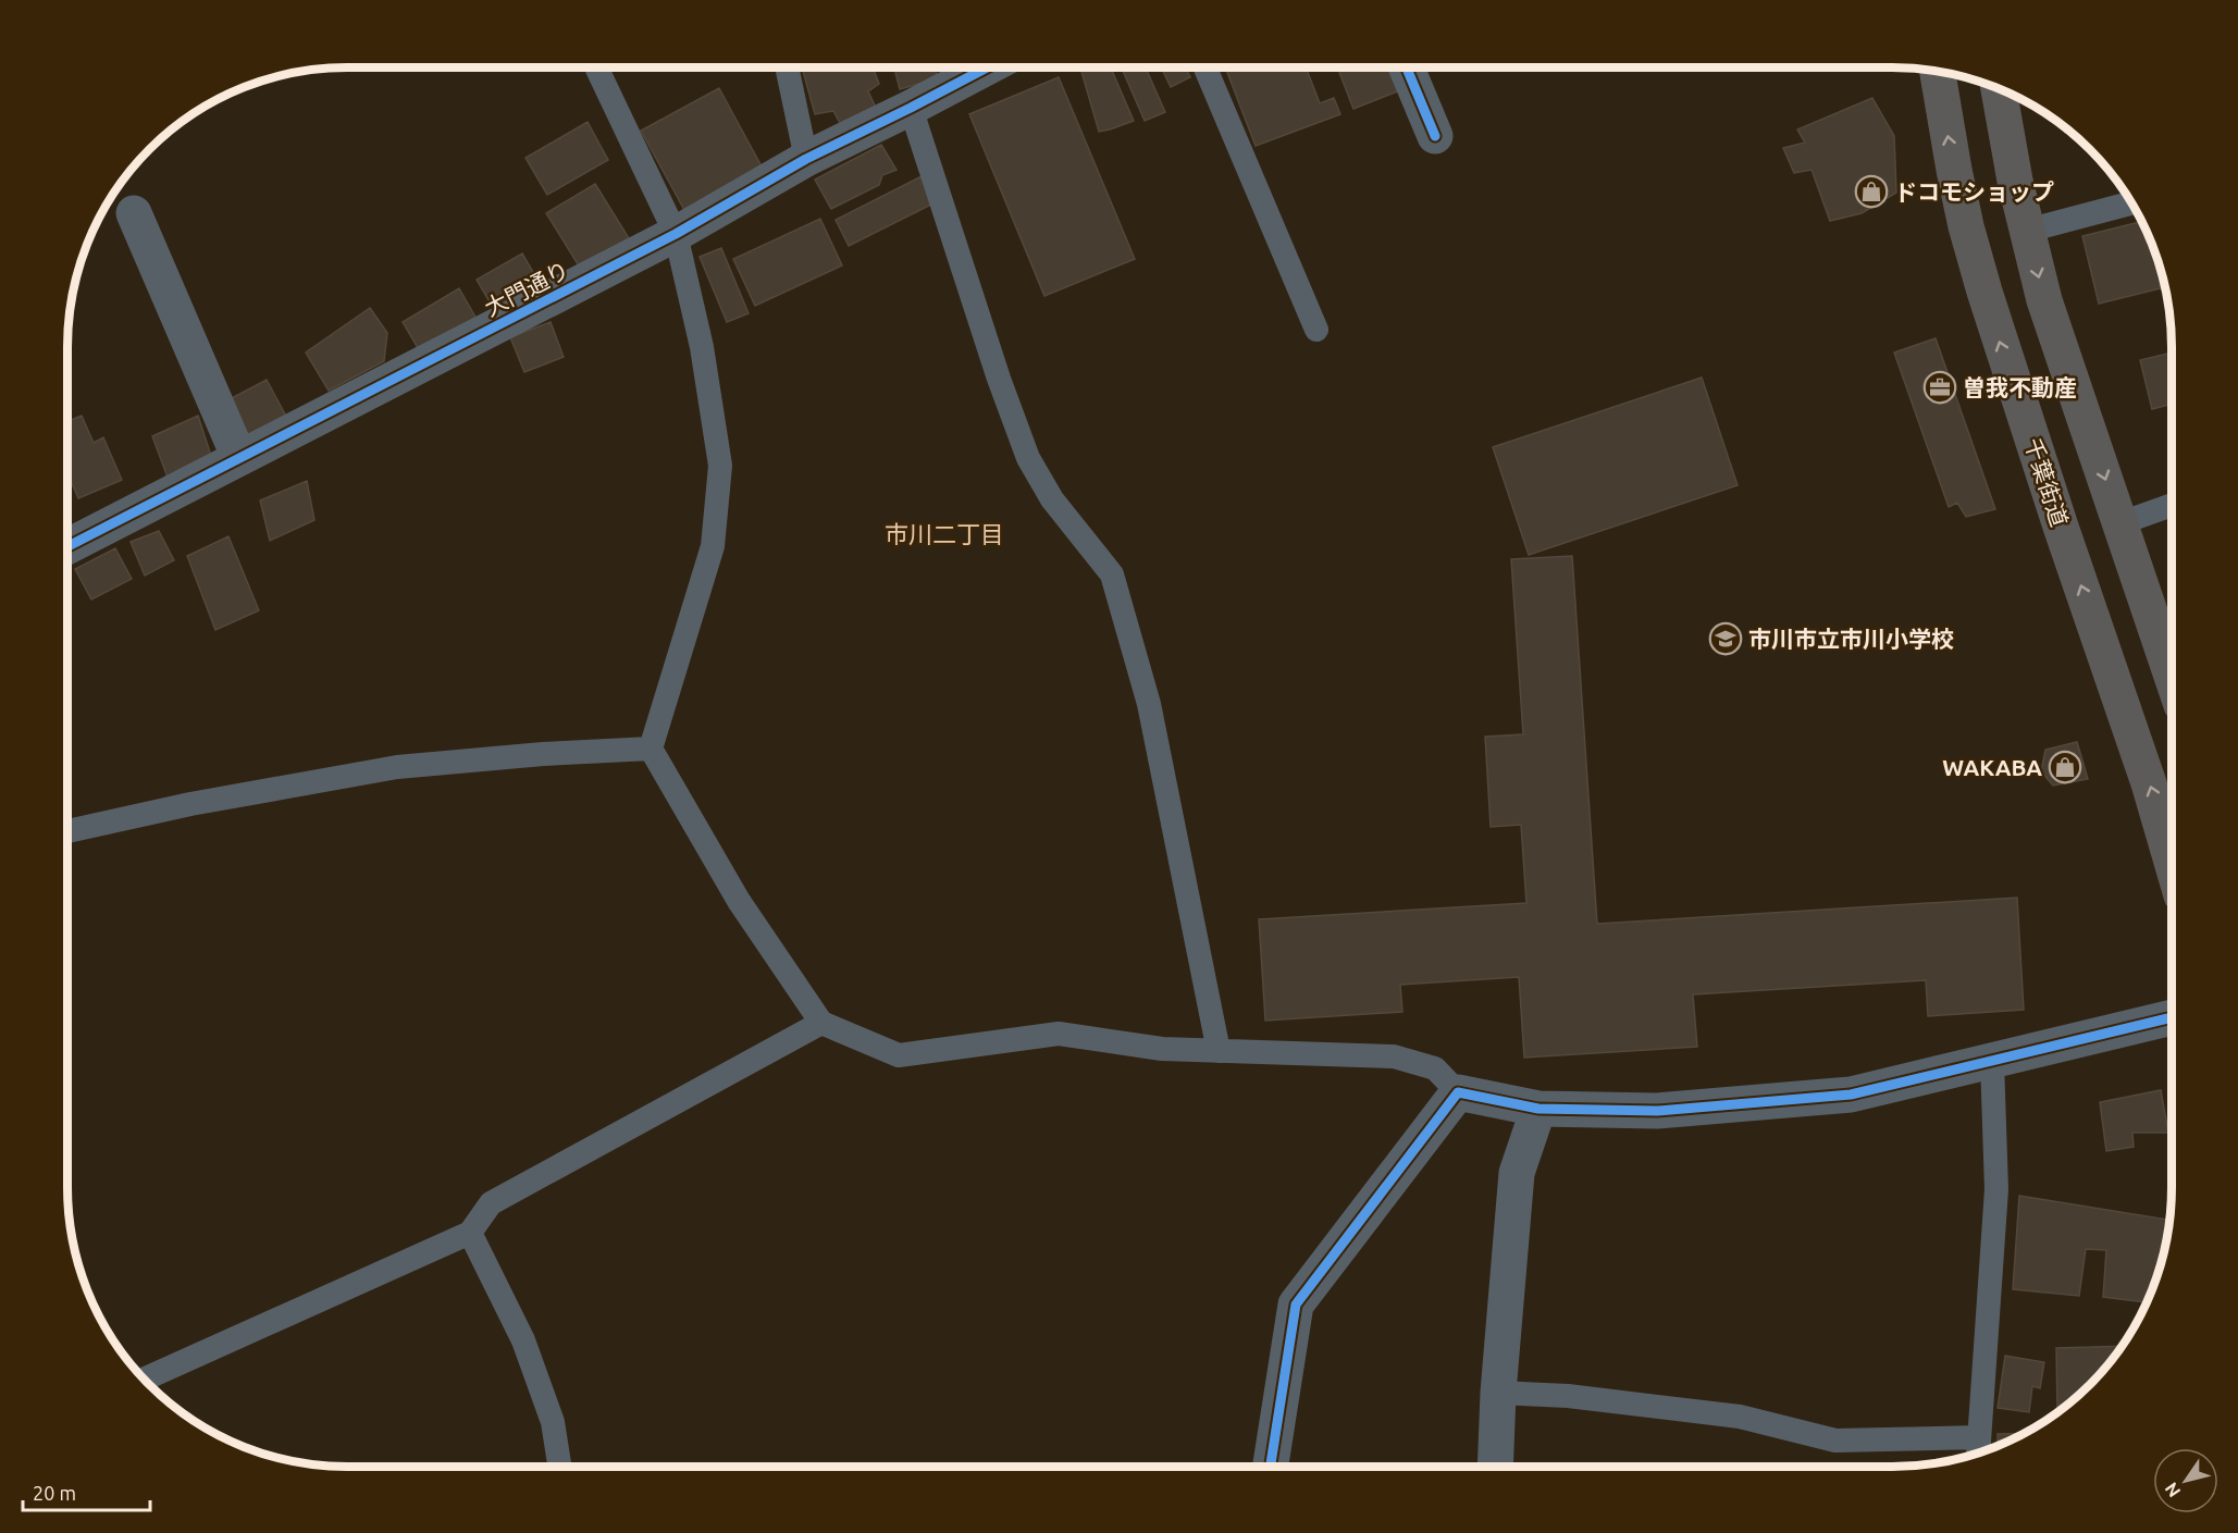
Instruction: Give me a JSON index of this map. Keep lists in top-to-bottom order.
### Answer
{
  "streets": {
    "highway": ["千葉街道"],
    "street": ["大門通り"]
  },
  "districts": ["市川二丁目"],
  "places": {
    "shop": ["ドコモショップ", "WAKABA"],
    "office": ["曽我不動産"],
    "school or university": ["市川市立市川小学校"]
  },
  "scale_bar": "20 m",
  "north": "bottom left"
}
